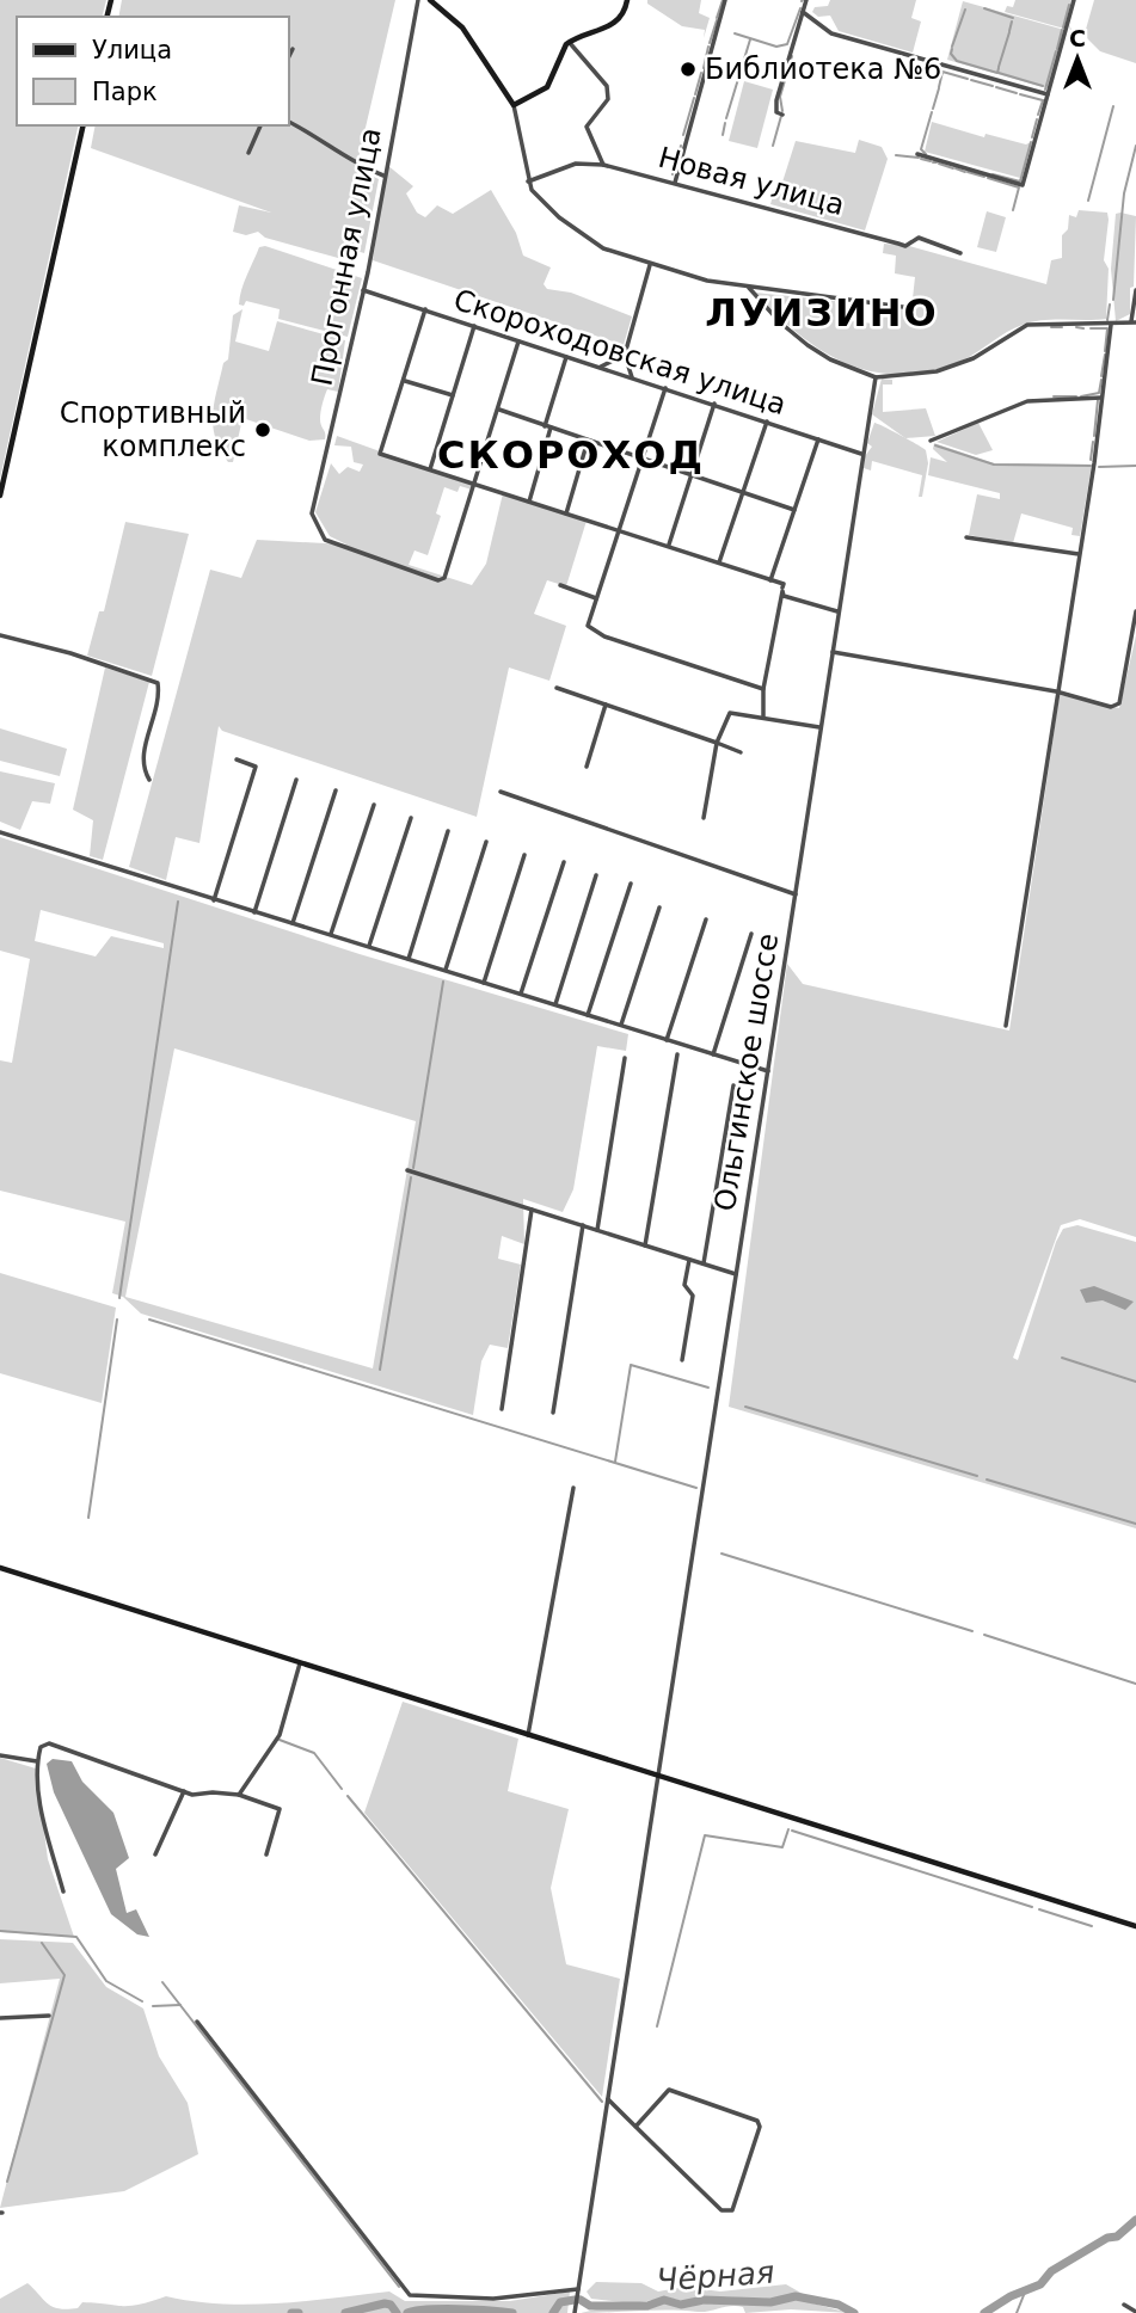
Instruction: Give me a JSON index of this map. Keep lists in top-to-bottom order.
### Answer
{
  "streets": {
    "street": [
      "Новая улица",
      "Прогонная улица",
      "Скороходовская улица",
      "Ольгинское шоссе"
    ]
  },
  "crossings": [
    ["Прогонная улица", "Скороходовская улица"],
    ["Скороходовская улица", "Ольгинское шоссе"]
  ],
  "districts": ["ЛУИЗИНО", "СКОРОХОД"],
  "water": ["Чёрная"],
  "places": ["Библиотека №6", "Спортивный комплекс"],
  "legend": ["Улица", "Парк"],
  "north": "top"
}
